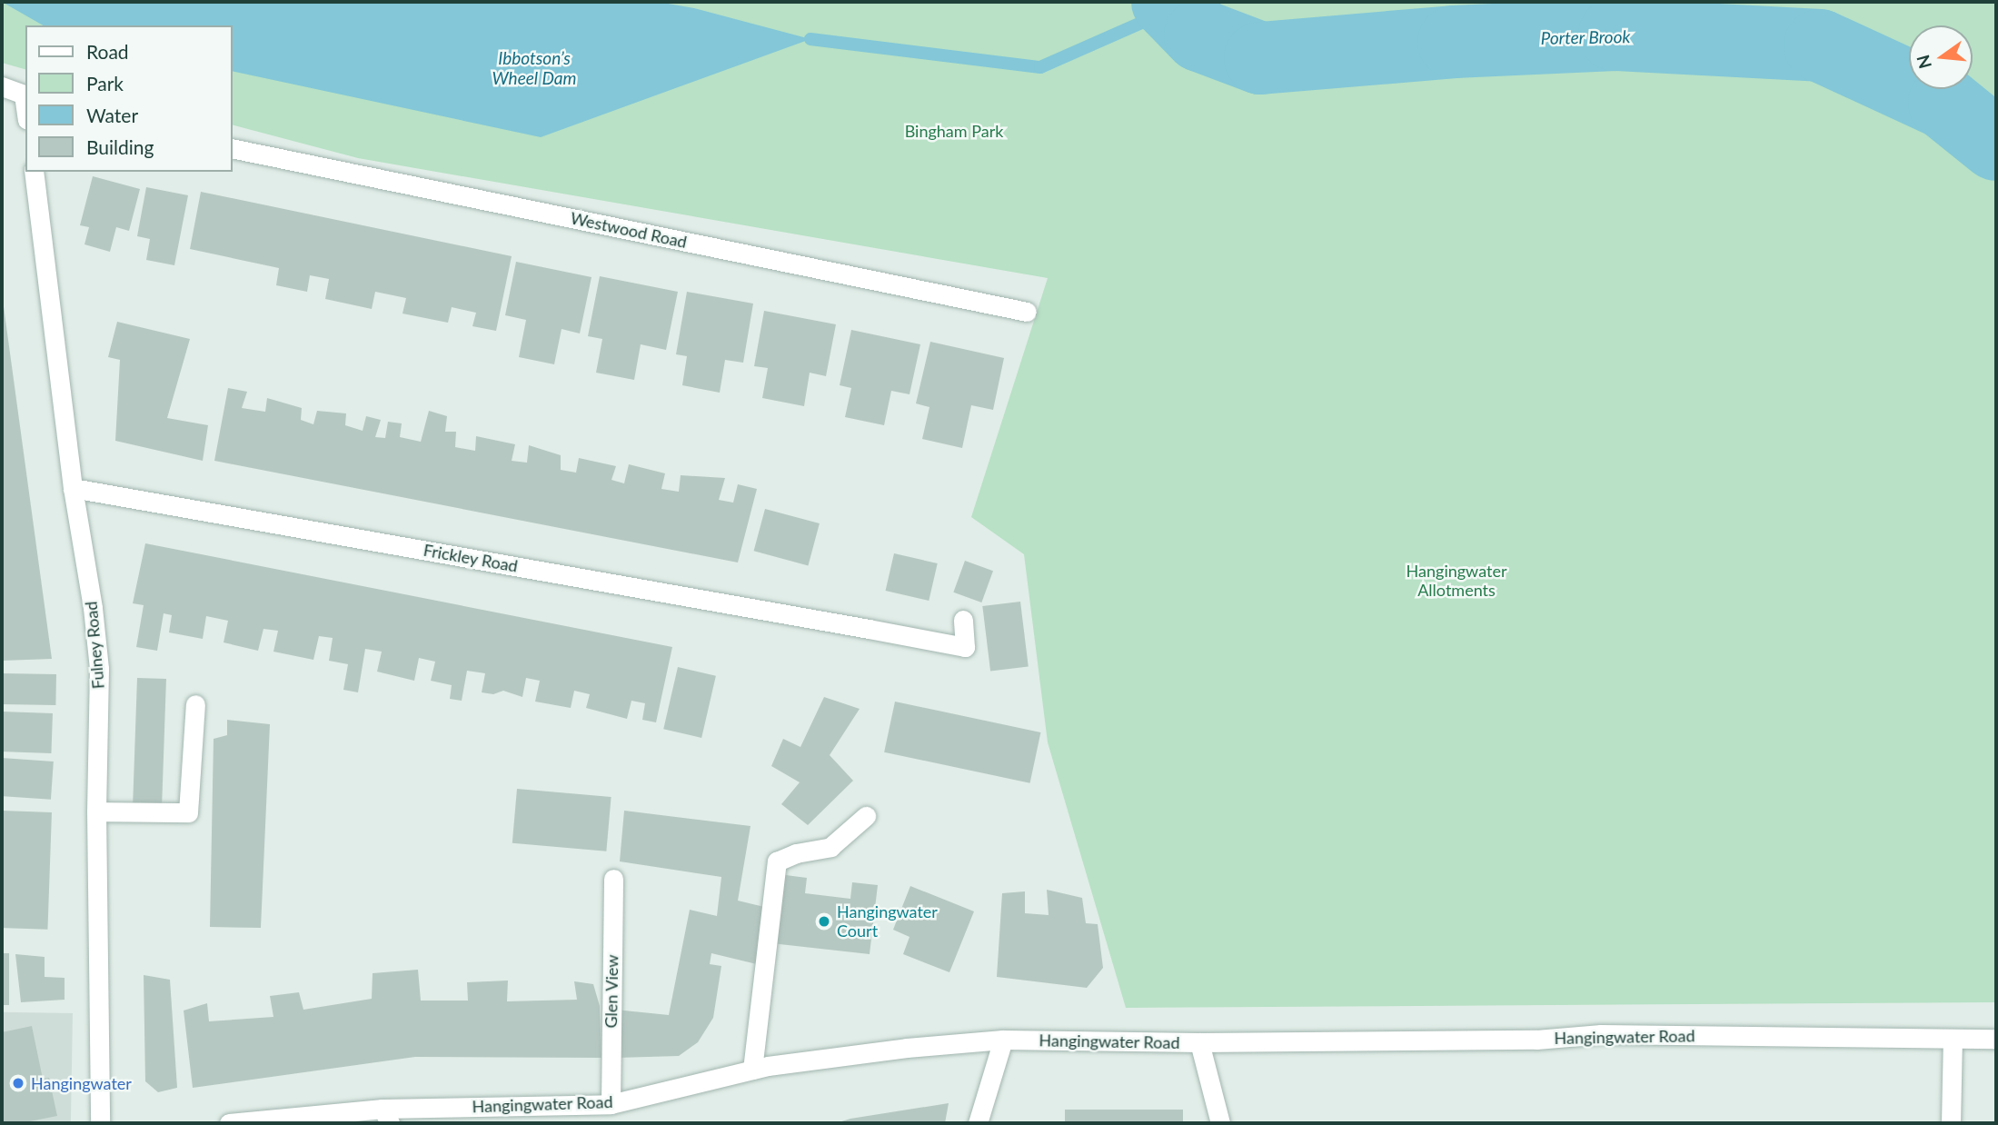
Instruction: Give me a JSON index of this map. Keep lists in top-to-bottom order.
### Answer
{
  "streets": {
    "street": [
      "Westwood Road",
      "Frickley Road",
      "Fulney Road",
      "Glen View",
      "Hangingwater Road"
    ]
  },
  "crossings": [
    ["Frickley Road", "Fulney Road"],
    ["Glen View", "Hangingwater Road"]
  ],
  "water": ["Porter Brook", "Ibbotson’s Wheel Dam"],
  "parks": ["Bingham Park", "Hangingwater Allotments"],
  "places": ["Hangingwater Court", "Hangingwater"],
  "legend": [
    "Road",
    "Park",
    "Water",
    "Building"
  ],
  "north": "left"
}
